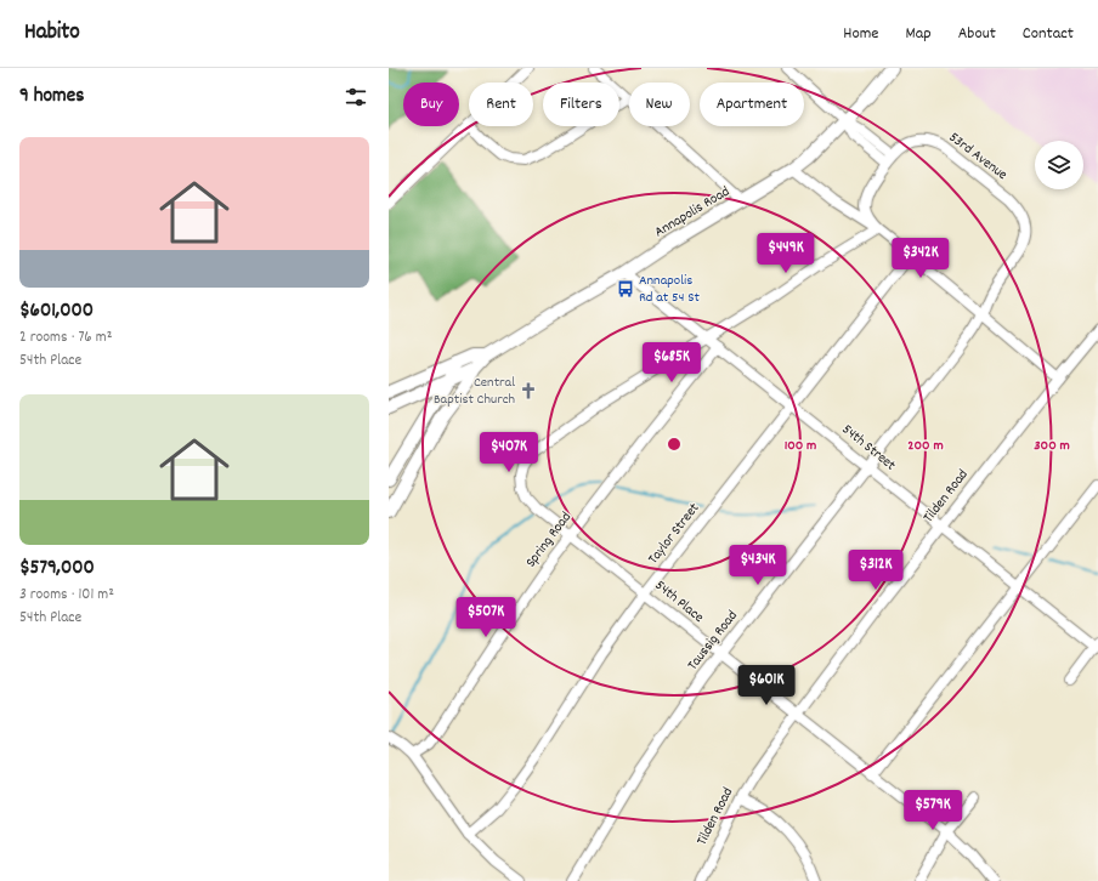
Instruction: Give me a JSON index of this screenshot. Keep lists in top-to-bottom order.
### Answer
{
  "streets": {
    "main road": ["Annapolis Road"],
    "street": [
      "53rd Avenue",
      "54th Street",
      "Tilden Road",
      "Taylor Street",
      "Spring Road",
      "54th Place",
      "Taussig Road"
    ]
  },
  "crossings": [
    ["53rd Avenue", "Taussig Road"],
    ["Annapolis Road", "54th Street"],
    ["54th Street", "Tilden Road"],
    ["54th Street", "Taylor Street"],
    ["54th Street", "Spring Road"],
    ["54th Street", "54th Place"],
    ["54th Street", "Taussig Road"],
    ["Tilden Road", "54th Place"],
    ["Taylor Street", "54th Place"],
    ["Spring Road", "54th Place"],
    ["54th Place", "Taussig Road"]
  ],
  "places": {
    "bus stop": ["Annapolis Rd at 54 St"],
    "church": ["Central Baptist Church"]
  },
  "page": {
    "header": "Habito",
    "nav": [
      "Home",
      "Map",
      "About",
      "Contact"
    ],
    "heading": "9 homes",
    "chip": [
      "Buy",
      "Rent",
      "Filters",
      "New",
      "Apartment"
    ],
    "list": [
      {
        "name": "$601,000",
        "note": "2 rooms · 76 m² · 54th Place"
      },
      {
        "name": "$579,000",
        "note": "3 rooms · 101 m² · 54th Place"
      }
    ],
    "price": [
      "$449K",
      "$342K",
      "$685K",
      "$407K",
      "$434K",
      "$312K",
      "$507K",
      "$601K",
      "$579K"
    ]
  },
  "rings": ["100 m", "200 m", "300 m"]
}
